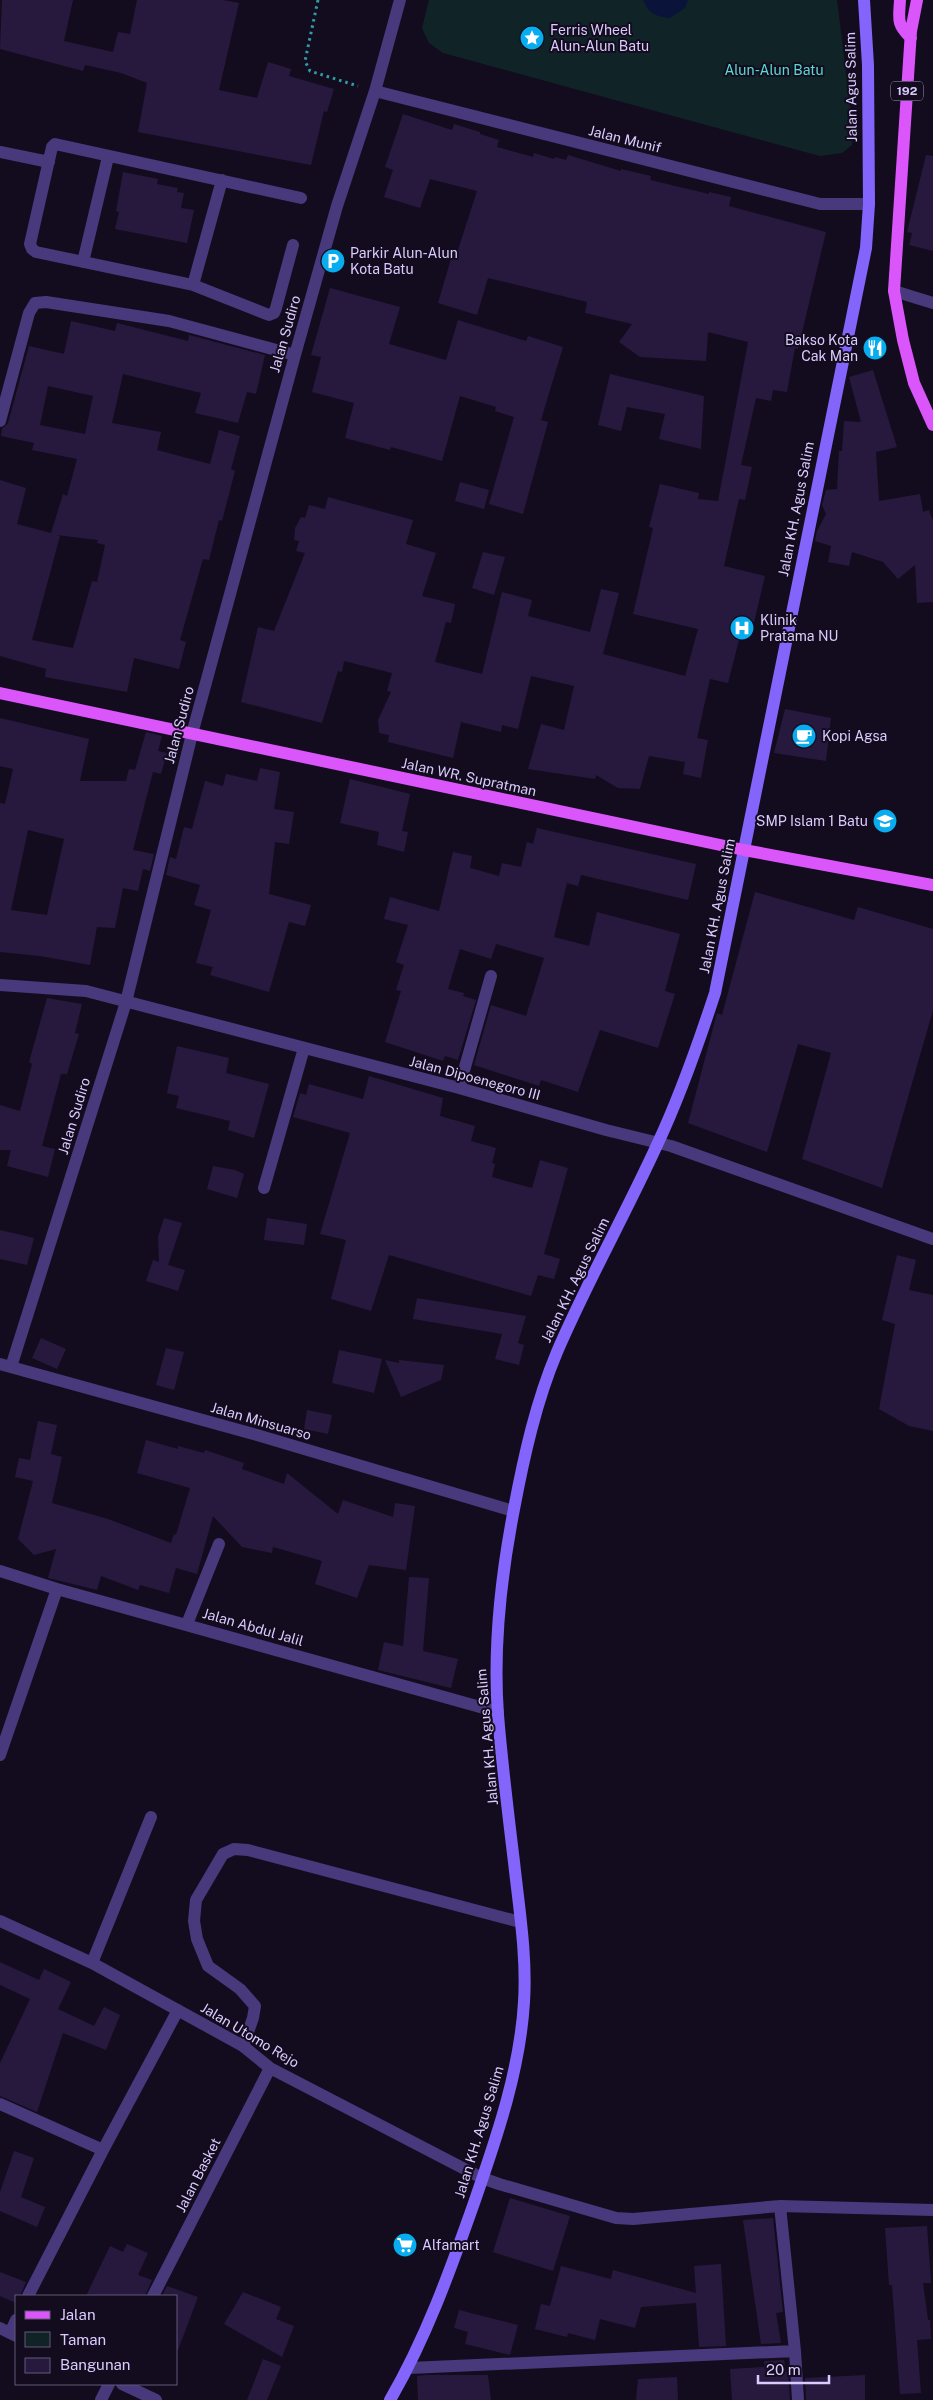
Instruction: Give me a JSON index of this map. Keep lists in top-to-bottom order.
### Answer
{
  "streets": {
    "main road": ["192", "Jalan WR. Supratman"],
    "street": [
      "Jalan Agus Salim",
      "Jalan Munif",
      "Jalan Sudiro",
      "Jalan KH. Agus Salim",
      "Jalan Dipoenegoro III",
      "Jalan Minsuarso",
      "Jalan Abdul Jalil",
      "Jalan Utomo Rejo",
      "Jalan Basket"
    ]
  },
  "crossings": [
    ["Jalan Agus Salim", "Jalan KH. Agus Salim"],
    ["Jalan Munif", "Jalan Sudiro"],
    ["Jalan Munif", "Jalan KH. Agus Salim"],
    ["Jalan Sudiro", "Jalan WR. Supratman"],
    ["Jalan Sudiro", "Jalan Dipoenegoro III"],
    ["Jalan Sudiro", "Jalan Minsuarso"],
    ["Jalan KH. Agus Salim", "Jalan WR. Supratman"],
    ["Jalan KH. Agus Salim", "Jalan Dipoenegoro III"],
    ["Jalan KH. Agus Salim", "Jalan Minsuarso"],
    ["Jalan KH. Agus Salim", "Jalan Abdul Jalil"],
    ["Jalan KH. Agus Salim", "Jalan Utomo Rejo"],
    ["Jalan Utomo Rejo", "Jalan Basket"]
  ],
  "parks": ["Alun-Alun Batu"],
  "places": {
    "place": ["Ferris Wheel Alun-Alun Batu"],
    "parking": ["Parkir Alun-Alun Kota Batu"],
    "restaurant": ["Bakso Kota Cak Man"],
    "hospital": ["Klinik Pratama NU"],
    "cafe": ["Kopi Agsa"],
    "school or university": ["SMP Islam 1 Batu"],
    "supermarket": ["Alfamart"]
  },
  "legend": ["Jalan", "Taman", "Bangunan"],
  "scale_bar": "20 m"
}
